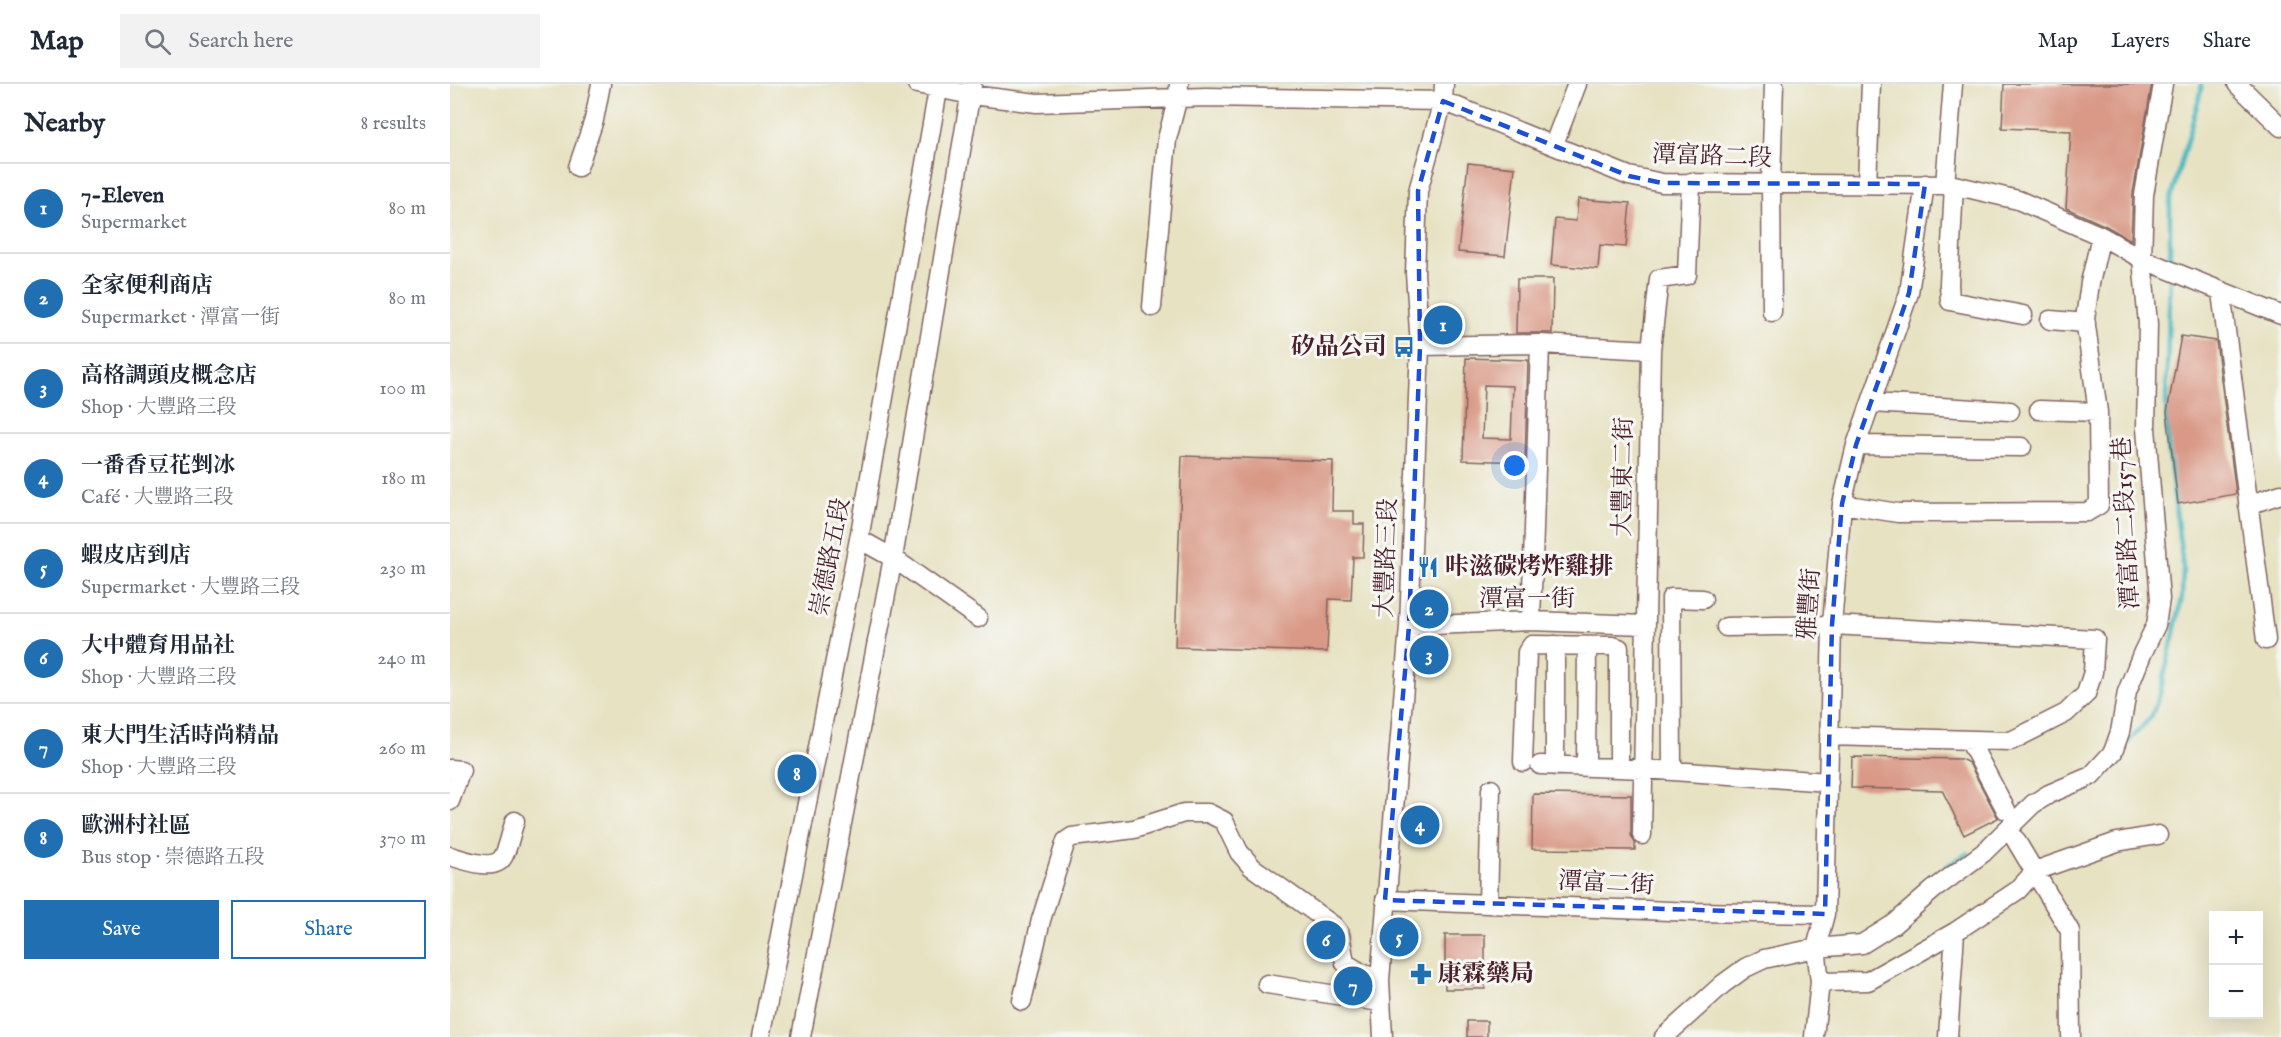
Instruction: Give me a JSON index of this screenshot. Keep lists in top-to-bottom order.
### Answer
{
  "streets": {
    "street": [
      "潭富路二段",
      "大豐東二街",
      "潭富路二段157巷",
      "崇德路五段",
      "大豐路三段",
      "潭富一街",
      "雅豐街",
      "潭富二街"
    ]
  },
  "crossings": [
    ["潭富路二段", "大豐東二街"],
    ["潭富路二段", "潭富路二段157巷"],
    ["潭富路二段", "崇德路五段"],
    ["潭富路二段", "大豐路三段"],
    ["潭富路二段", "雅豐街"],
    ["大豐東二街", "潭富一街"],
    ["潭富路二段157巷", "雅豐街"],
    ["大豐路三段", "潭富一街"],
    ["大豐路三段", "潭富二街"],
    ["雅豐街", "潭富二街"]
  ],
  "places": {
    "bus stop": ["矽品公司"],
    "restaurant": ["咔滋碳烤炸雞排"],
    "pharmacy": ["康霖藥局"]
  },
  "page": {
    "header": "Map",
    "search": "Search here",
    "nav": ["Map", "Layers", "Share"],
    "heading": ["Nearby", "8 results"],
    "list": [
      {
        "mark": "1",
        "name": "7-Eleven",
        "note": "Supermarket",
        "value": "80 m"
      },
      {
        "mark": "2",
        "name": "全家便利商店",
        "note": "Supermarket · 潭富一街",
        "value": "80 m"
      },
      {
        "mark": "3",
        "name": "高格調頭皮概念店",
        "note": "Shop · 大豐路三段",
        "value": "100 m"
      },
      {
        "mark": "4",
        "name": "一番香豆花剉冰",
        "note": "Café · 大豐路三段",
        "value": "180 m"
      },
      {
        "mark": "5",
        "name": "蝦皮店到店",
        "note": "Supermarket · 大豐路三段",
        "value": "230 m"
      },
      {
        "mark": "6",
        "name": "大中體育用品社",
        "note": "Shop · 大豐路三段",
        "value": "240 m"
      },
      {
        "mark": "7",
        "name": "東大門生活時尚精品",
        "note": "Shop · 大豐路三段",
        "value": "260 m"
      },
      {
        "mark": "8",
        "name": "歐洲村社區",
        "note": "Bus stop · 崇德路五段",
        "value": "370 m"
      }
    ],
    "pins": [
      "1",
      "2",
      "3",
      "8",
      "4",
      "5",
      "6",
      "7"
    ],
    "buttons": ["Save", "Share"],
    "map_buttons": ["+", "−"]
  }
}
